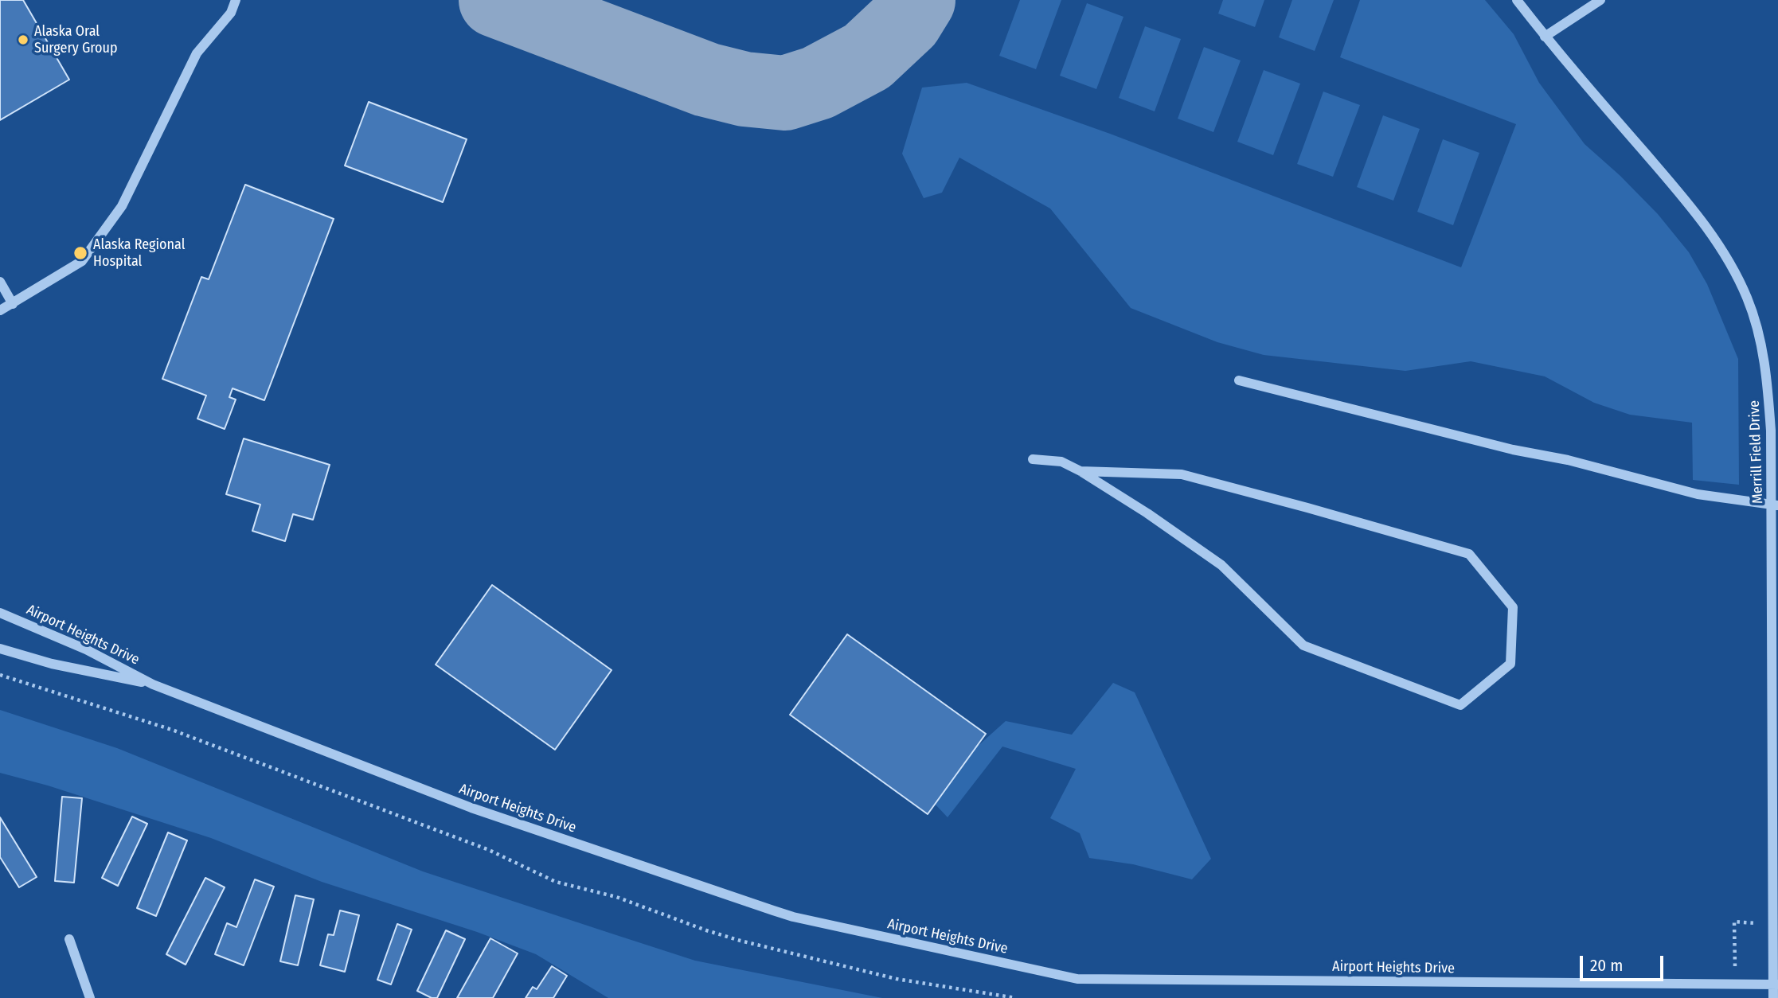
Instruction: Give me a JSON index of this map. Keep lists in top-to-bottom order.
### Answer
{
  "streets": {
    "street": ["Merrill Field Drive", "Airport Heights Drive"]
  },
  "crossings": [
    ["Merrill Field Drive", "Airport Heights Drive"]
  ],
  "places": ["Alaska Oral Surgery Group", "Alaska Regional Hospital"],
  "scale_bar": "20 m"
}
